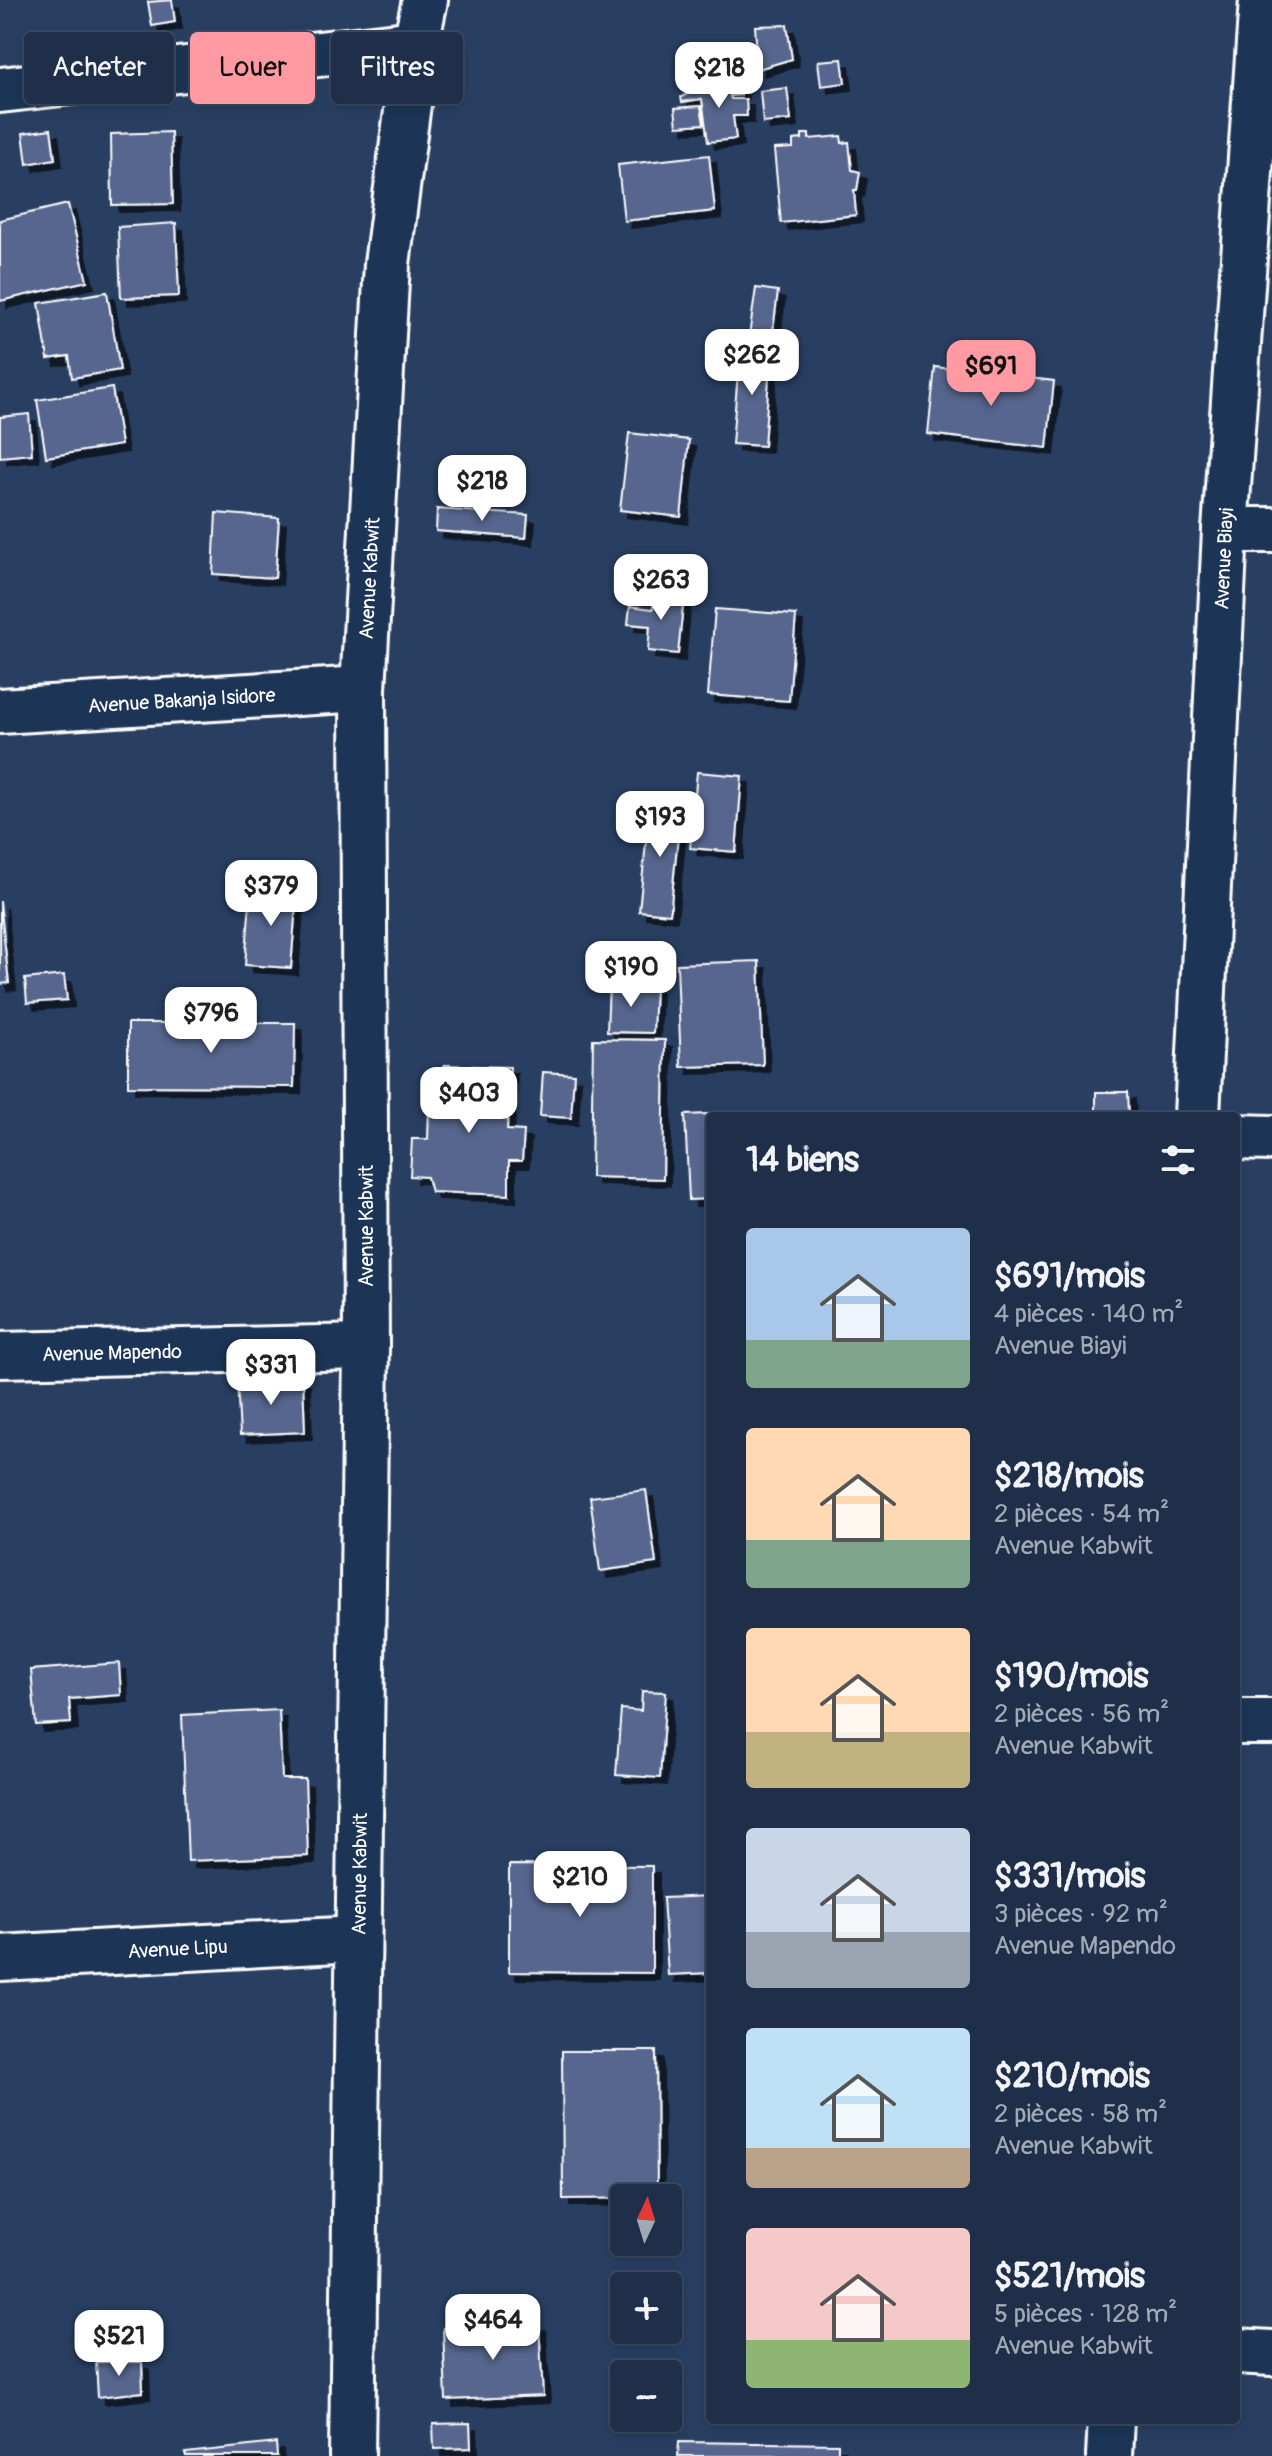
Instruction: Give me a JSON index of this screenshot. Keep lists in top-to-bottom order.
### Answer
{
  "streets": {
    "street": [
      "Avenue Biayi",
      "Avenue Kabwit",
      "Avenue Bakanja Isidore",
      "Avenue Mapendo",
      "Avenue Lipu"
    ]
  },
  "crossings": [
    ["Avenue Kabwit", "Avenue Bakanja Isidore"],
    ["Avenue Kabwit", "Avenue Mapendo"],
    ["Avenue Kabwit", "Avenue Lipu"]
  ],
  "north": "top",
  "page": {
    "chip": ["Acheter", "Louer", "Filtres"],
    "price": [
      "$218",
      "$262",
      "$691",
      "$218",
      "$263",
      "$193",
      "$379",
      "$190",
      "$796",
      "$403",
      "$331",
      "$210",
      "$464",
      "$521"
    ],
    "heading": "14 biens",
    "list": [
      {
        "name": "$691/mois",
        "note": "4 pièces · 140 m² · Avenue Biayi"
      },
      {
        "name": "$218/mois",
        "note": "2 pièces · 54 m² · Avenue Kabwit"
      },
      {
        "name": "$190/mois",
        "note": "2 pièces · 56 m² · Avenue Kabwit"
      },
      {
        "name": "$331/mois",
        "note": "3 pièces · 92 m² · Avenue Mapendo"
      },
      {
        "name": "$210/mois",
        "note": "2 pièces · 58 m² · Avenue Kabwit"
      },
      {
        "name": "$521/mois",
        "note": "5 pièces · 128 m² · Avenue Kabwit"
      }
    ],
    "map_buttons": ["+", "−"]
  }
}
